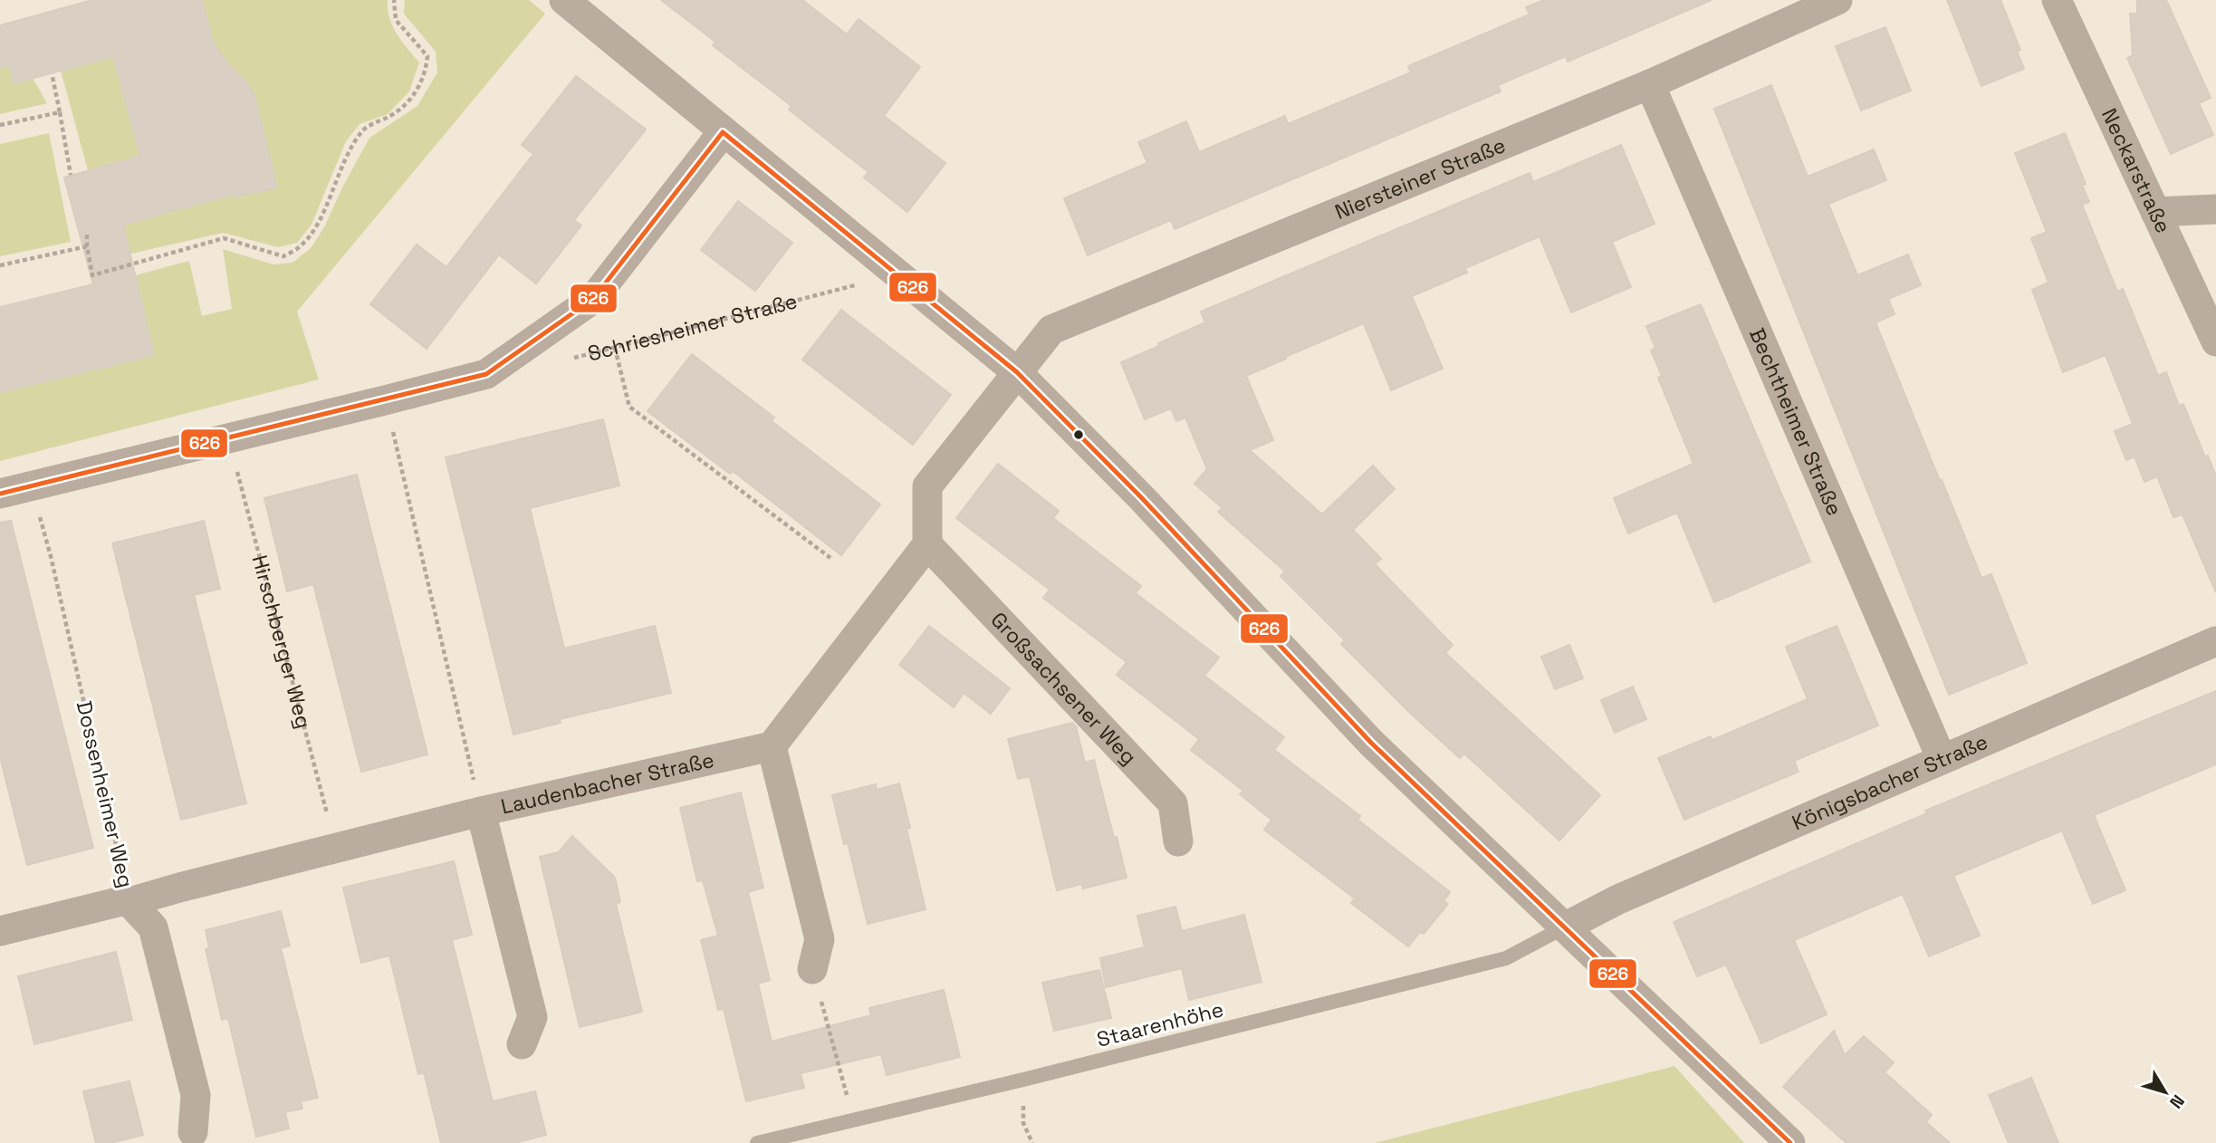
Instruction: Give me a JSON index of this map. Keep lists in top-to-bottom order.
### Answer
{
  "streets": {
    "street": [
      "Neckarstraße",
      "Niersteiner Straße",
      "Schriesheimer Straße",
      "Bechtheimer Straße",
      "Großsachsener Weg",
      "Königsbacher Straße",
      "Laudenbacher Straße",
      "Dossenheimer Weg"
    ],
    "lane": ["Staarenhöhe"],
    "path": ["Hirschberger Weg"]
  },
  "crossings": [
    ["Niersteiner Straße", "Bechtheimer Straße"],
    ["Schriesheimer Straße", "Hirschberger Weg"],
    ["Schriesheimer Straße", "Dossenheimer Weg"],
    ["Bechtheimer Straße", "Königsbacher Straße"],
    ["Hirschberger Weg", "Laudenbacher Straße"],
    ["Königsbacher Straße", "Staarenhöhe"],
    ["Laudenbacher Straße", "Dossenheimer Weg"]
  ],
  "lines": ["transit line 626"],
  "north": "bottom right"
}
